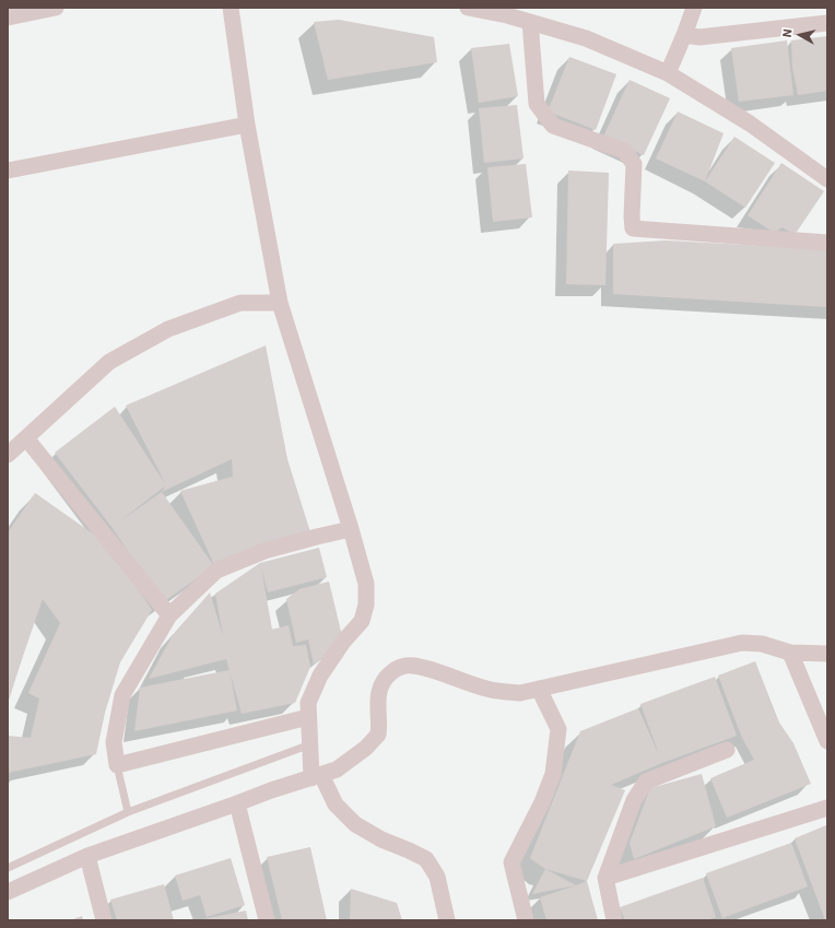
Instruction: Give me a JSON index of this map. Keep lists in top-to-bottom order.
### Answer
{
  "north": "left"
}
